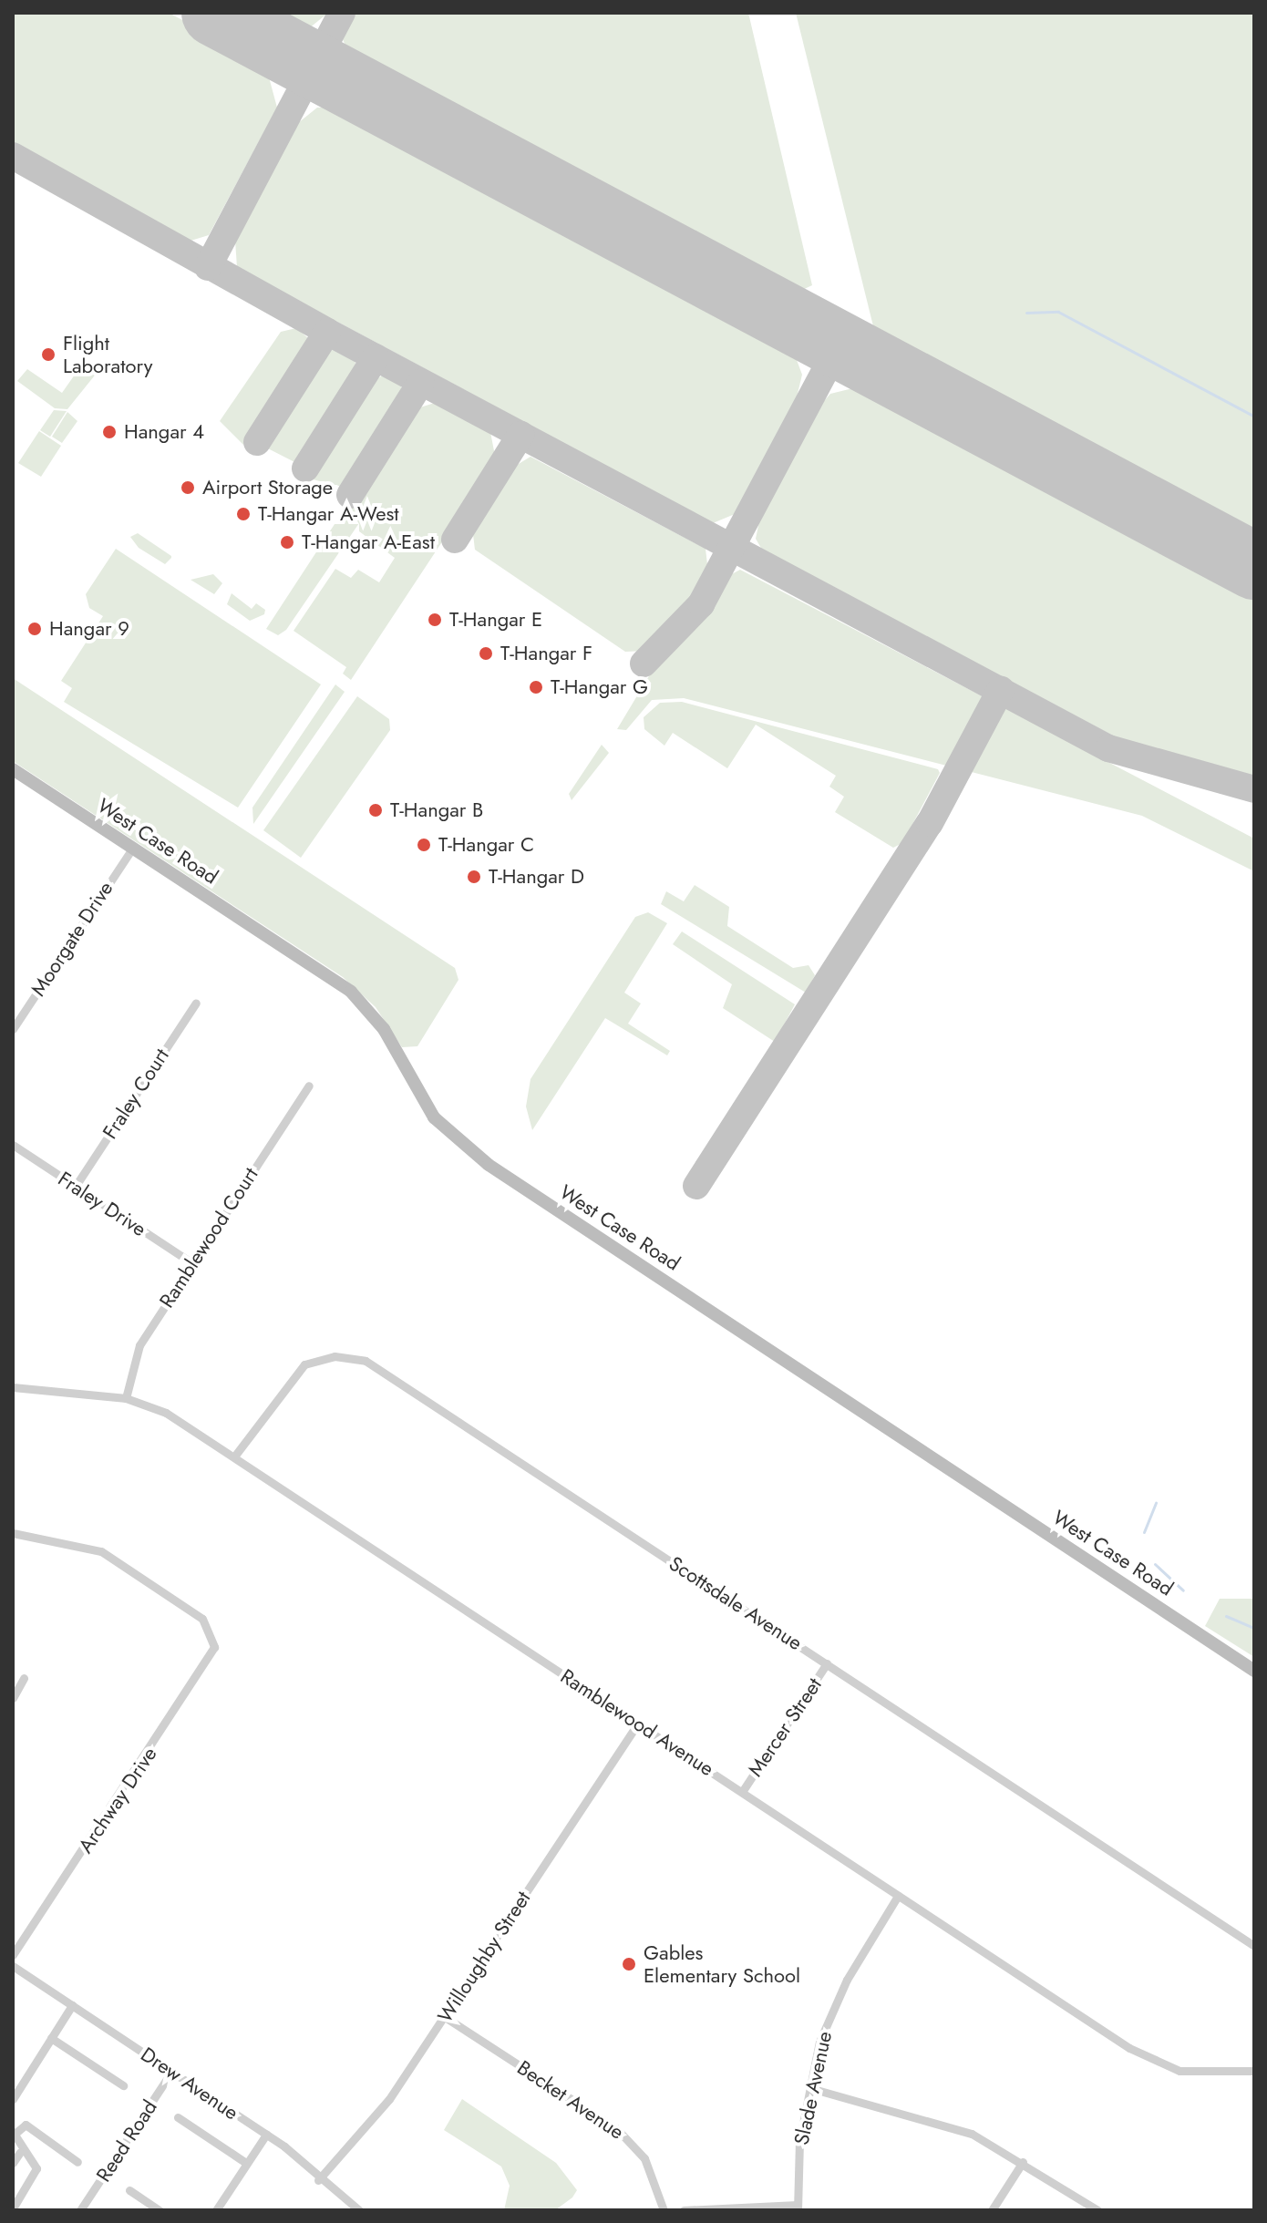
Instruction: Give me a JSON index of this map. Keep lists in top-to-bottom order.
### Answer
{
  "streets": {
    "main road": ["West Case Road"],
    "street": [
      "Moorgate Drive",
      "Fraley Court",
      "Fraley Drive",
      "Ramblewood Court",
      "Scottsdale Avenue",
      "Ramblewood Avenue",
      "Mercer Street",
      "Archway Drive",
      "Willoughby Street",
      "Drew Avenue",
      "Slade Avenue",
      "Becket Avenue",
      "Reed Road"
    ]
  },
  "crossings": [
    ["West Case Road", "Moorgate Drive"],
    ["Fraley Court", "Fraley Drive"],
    ["Fraley Drive", "Ramblewood Court"],
    ["Ramblewood Court", "Ramblewood Avenue"],
    ["Scottsdale Avenue", "Ramblewood Avenue"],
    ["Scottsdale Avenue", "Mercer Street"],
    ["Ramblewood Avenue", "Mercer Street"],
    ["Ramblewood Avenue", "Willoughby Street"],
    ["Ramblewood Avenue", "Slade Avenue"],
    ["Willoughby Street", "Drew Avenue"],
    ["Willoughby Street", "Becket Avenue"],
    ["Drew Avenue", "Reed Road"]
  ],
  "places": [
    "Flight Laboratory",
    "Hangar 4",
    "Airport Storage",
    "T-Hangar A-West",
    "T-Hangar A-East",
    "T-Hangar E",
    "Hangar 9",
    "T-Hangar F",
    "T-Hangar G",
    "T-Hangar B",
    "T-Hangar C",
    "T-Hangar D",
    "Gables Elementary School"
  ]
}
